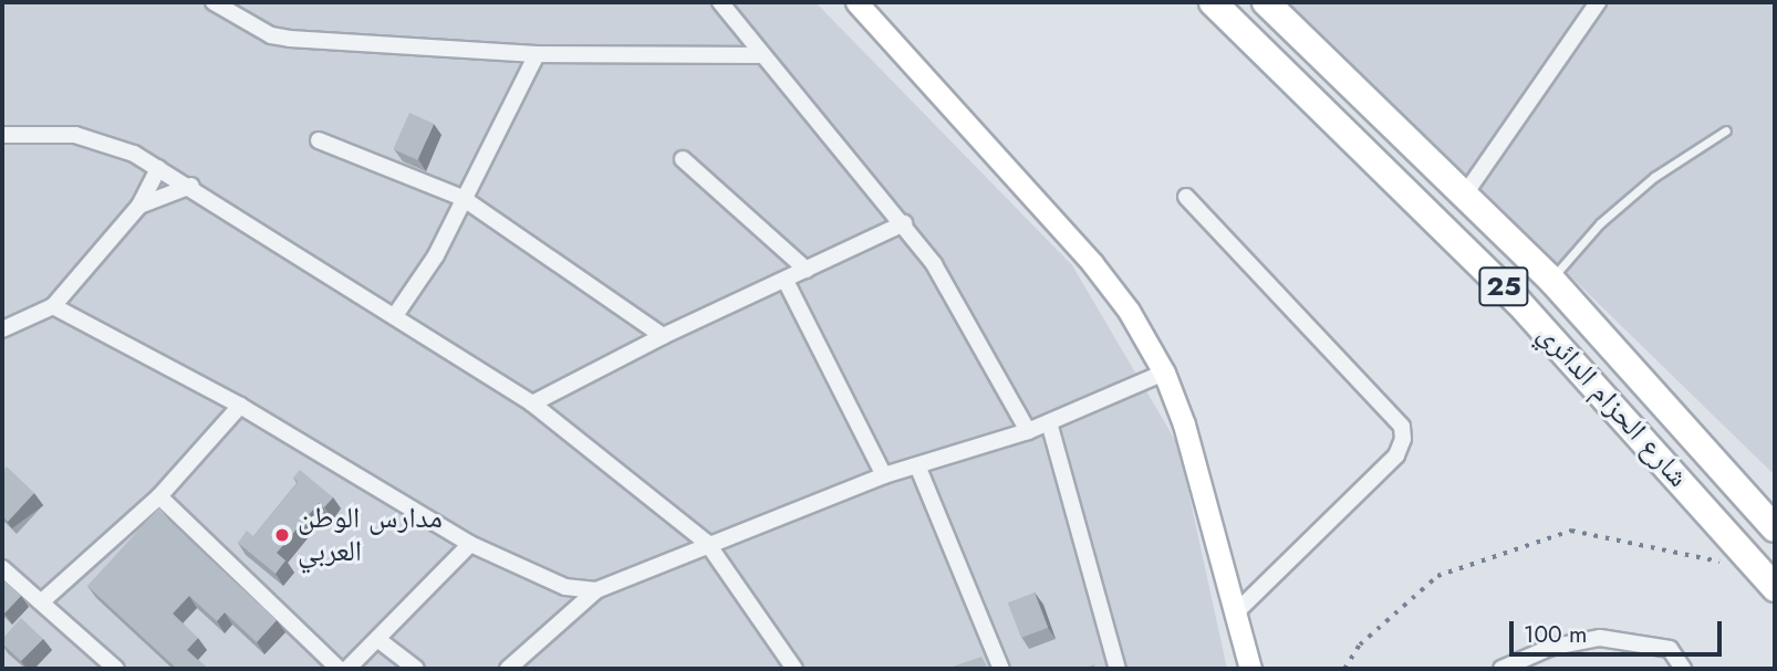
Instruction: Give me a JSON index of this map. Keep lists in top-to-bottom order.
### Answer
{
  "streets": {
    "highway": ["25", "شارع الحزام الدائري"]
  },
  "places": ["مدارس الوطن العربي"],
  "scale_bar": "100 m"
}
